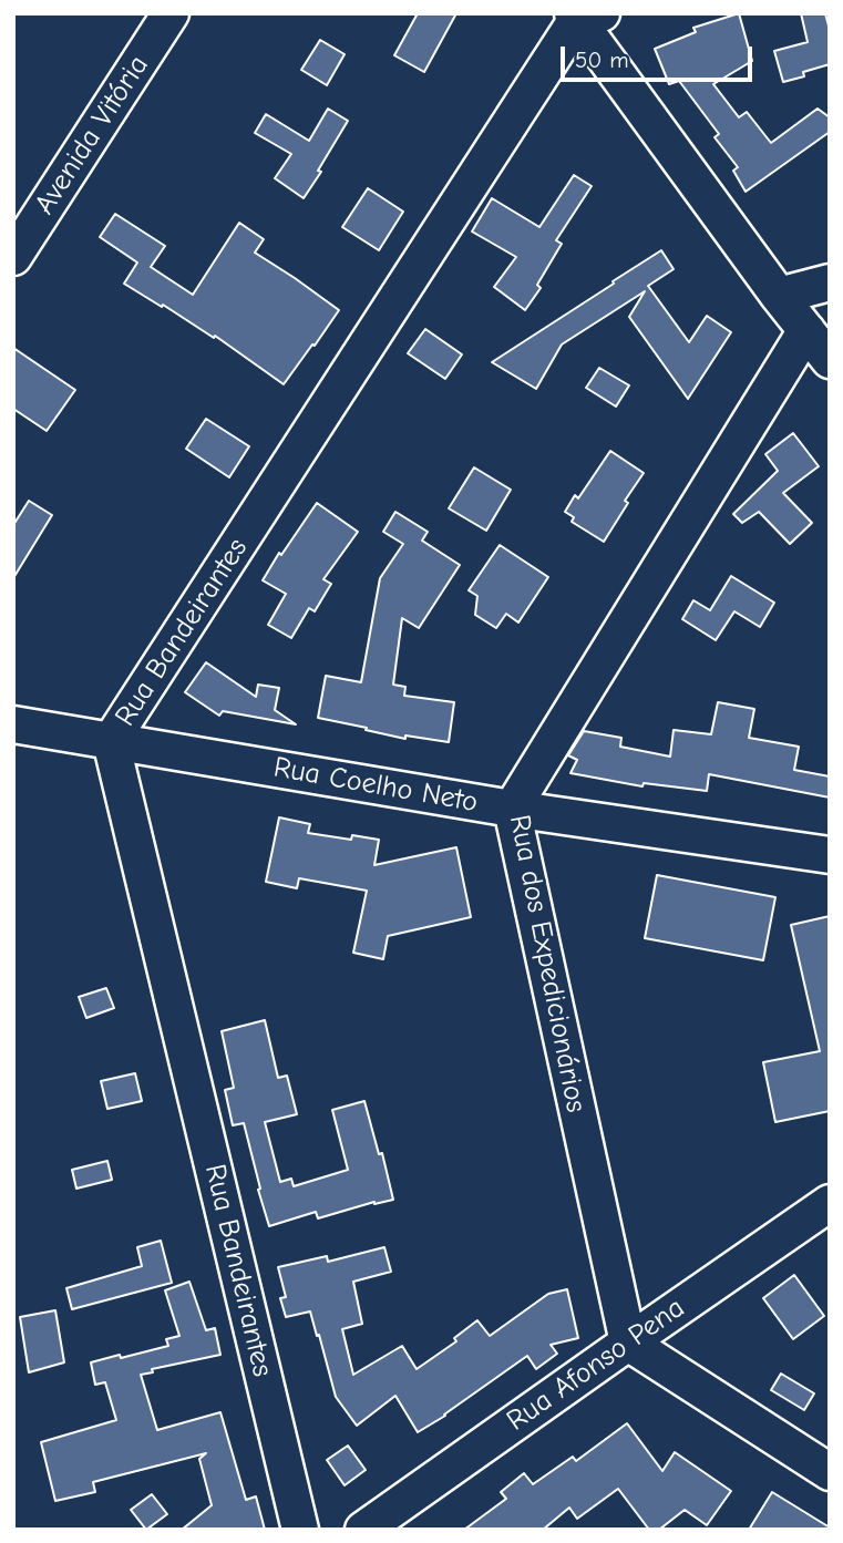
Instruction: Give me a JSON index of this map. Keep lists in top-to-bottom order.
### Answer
{
  "streets": {
    "street": [
      "Avenida Vitória",
      "Rua Bandeirantes",
      "Rua Coelho Neto",
      "Rua dos Expedicionários",
      "Rua Afonso Pena"
    ]
  },
  "crossings": [
    ["Rua Bandeirantes", "Rua Coelho Neto"],
    ["Rua Coelho Neto", "Rua dos Expedicionários"],
    ["Rua dos Expedicionários", "Rua Afonso Pena"]
  ],
  "scale_bar": "50 m"
}
